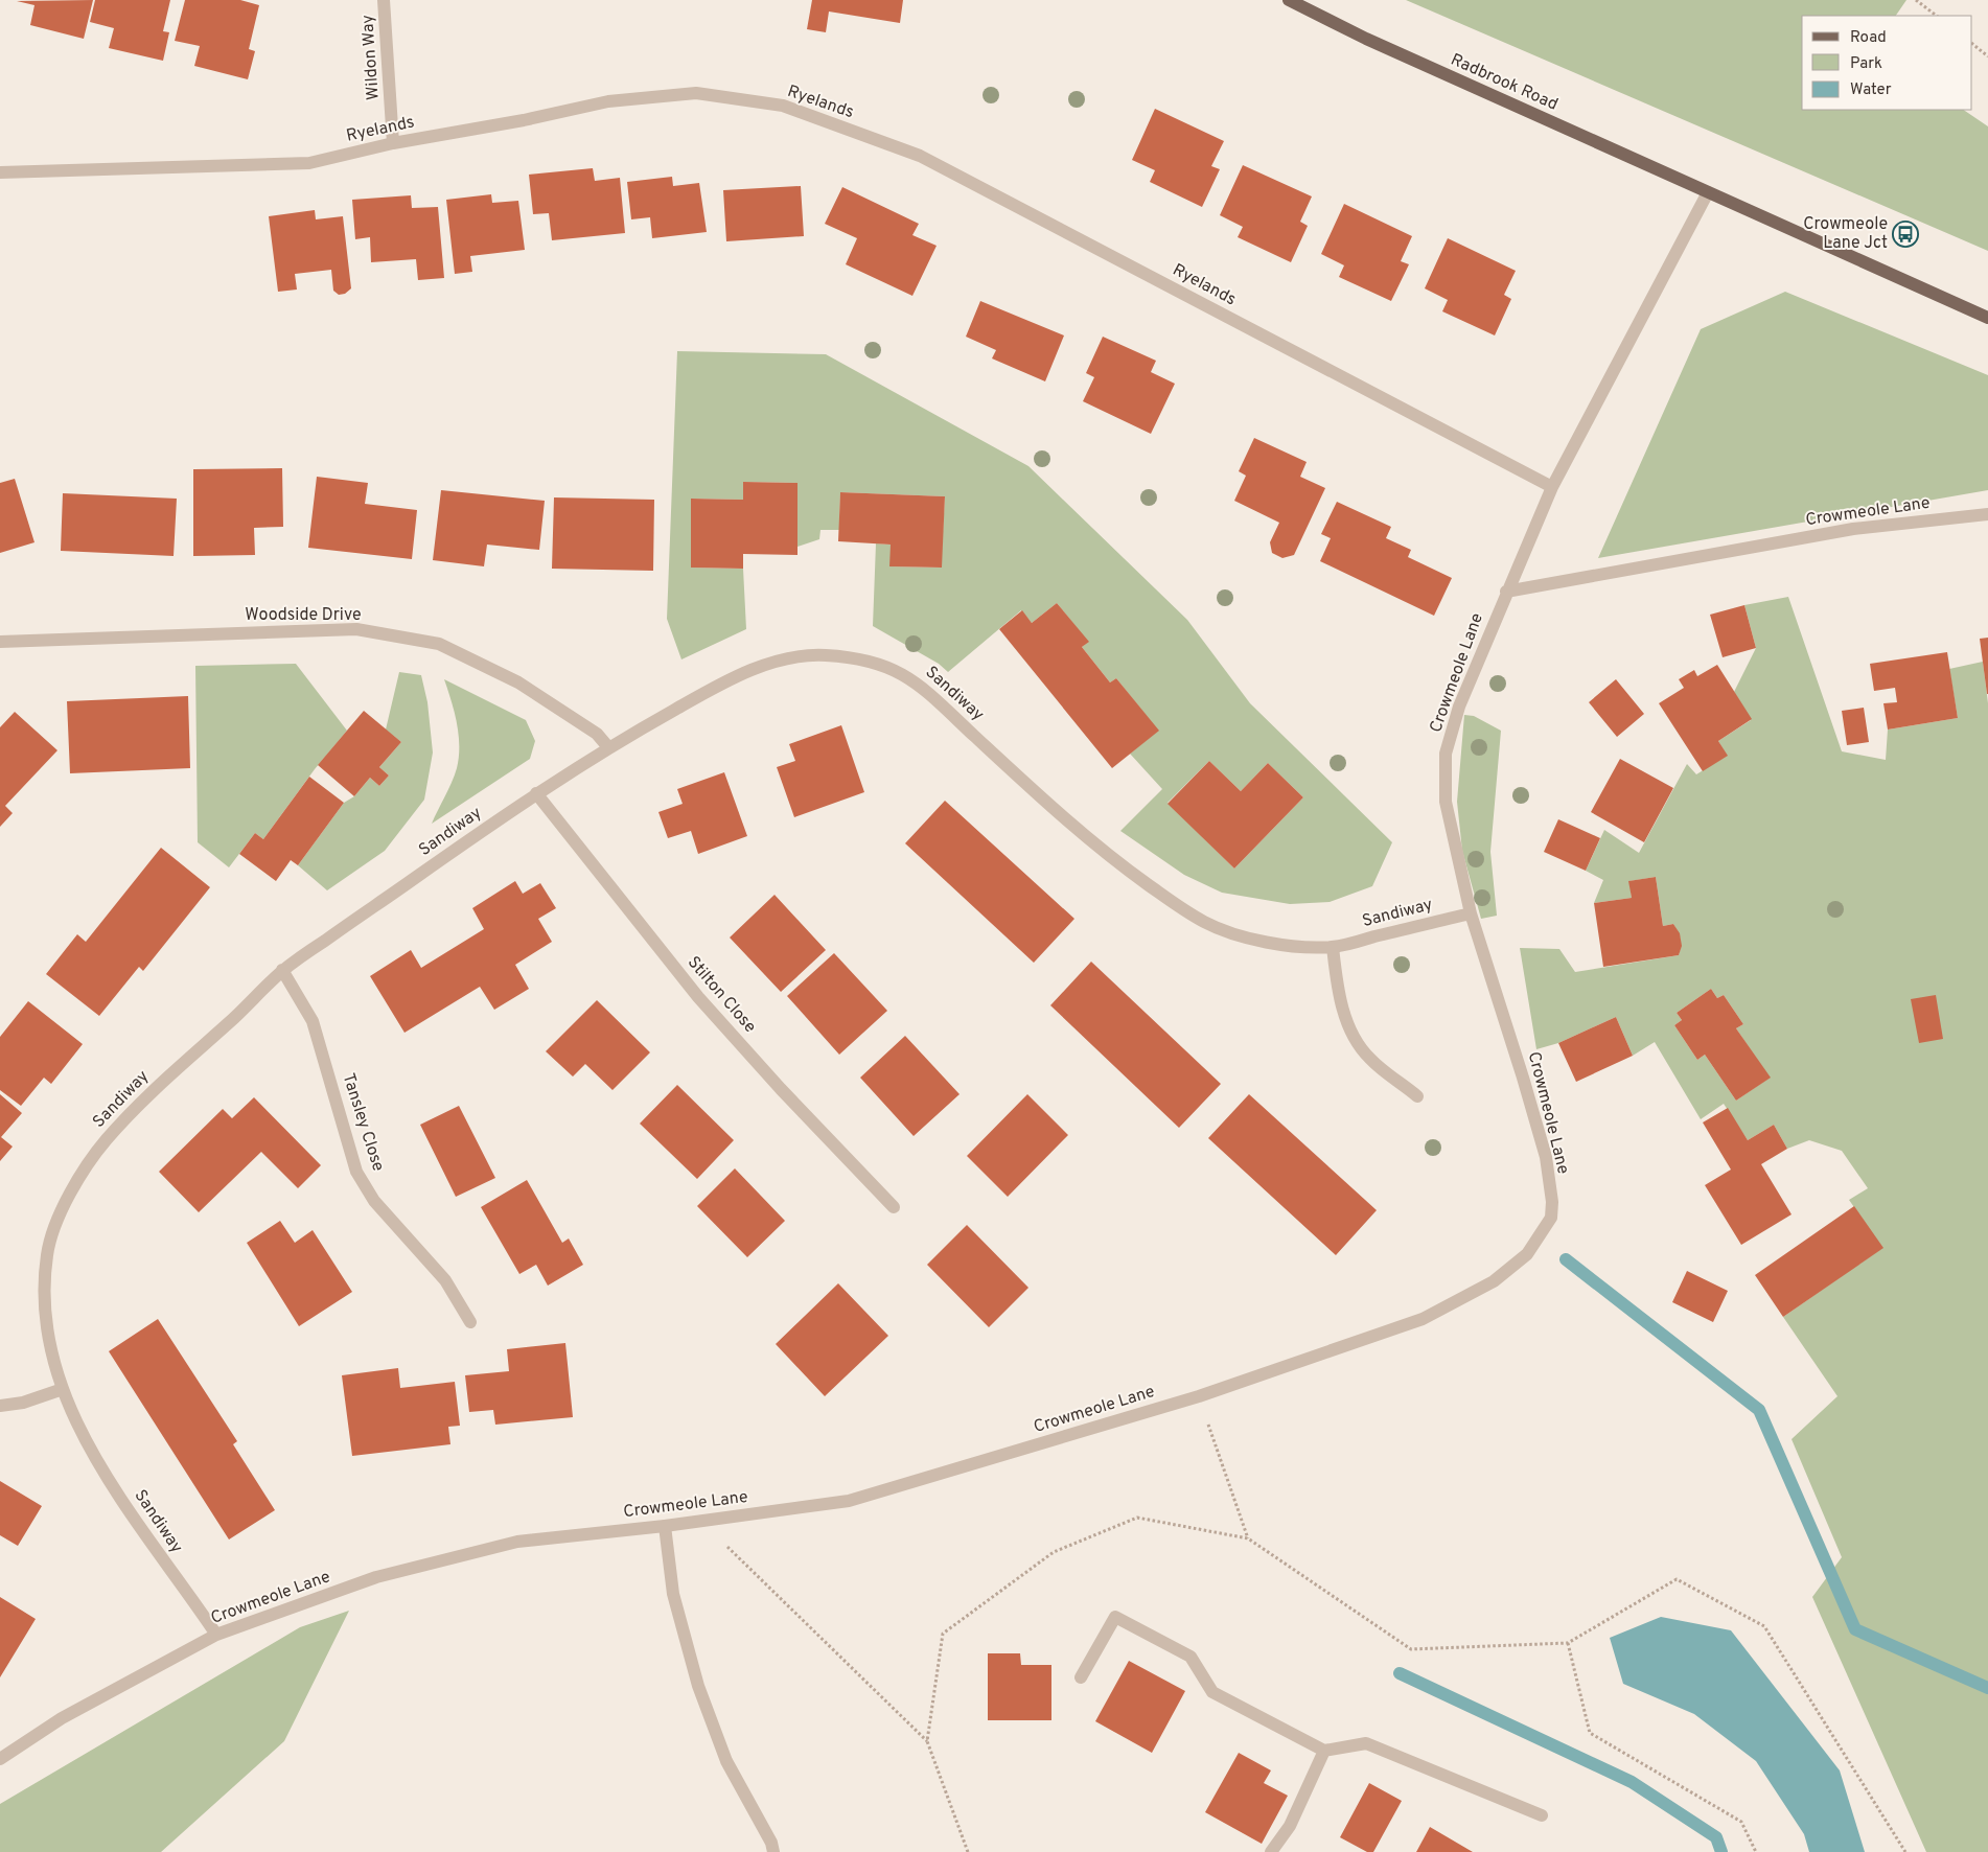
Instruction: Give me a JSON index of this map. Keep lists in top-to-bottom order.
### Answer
{
  "streets": {
    "main road": ["Radbrook Road"],
    "street": [
      "Wildon Way",
      "Ryelands",
      "Crowmeole Lane",
      "Woodside Drive",
      "Sandiway",
      "Stilton Close",
      "Tansley Close"
    ]
  },
  "crossings": [
    ["Wildon Way", "Ryelands"],
    ["Radbrook Road", "Crowmeole Lane"],
    ["Ryelands", "Crowmeole Lane"],
    ["Crowmeole Lane", "Sandiway"],
    ["Woodside Drive", "Sandiway"],
    ["Sandiway", "Stilton Close"],
    ["Sandiway", "Tansley Close"]
  ],
  "places": {
    "bus stop": ["Crowmeole Lane Jct"]
  },
  "legend": ["Road", "Park", "Water"]
}
